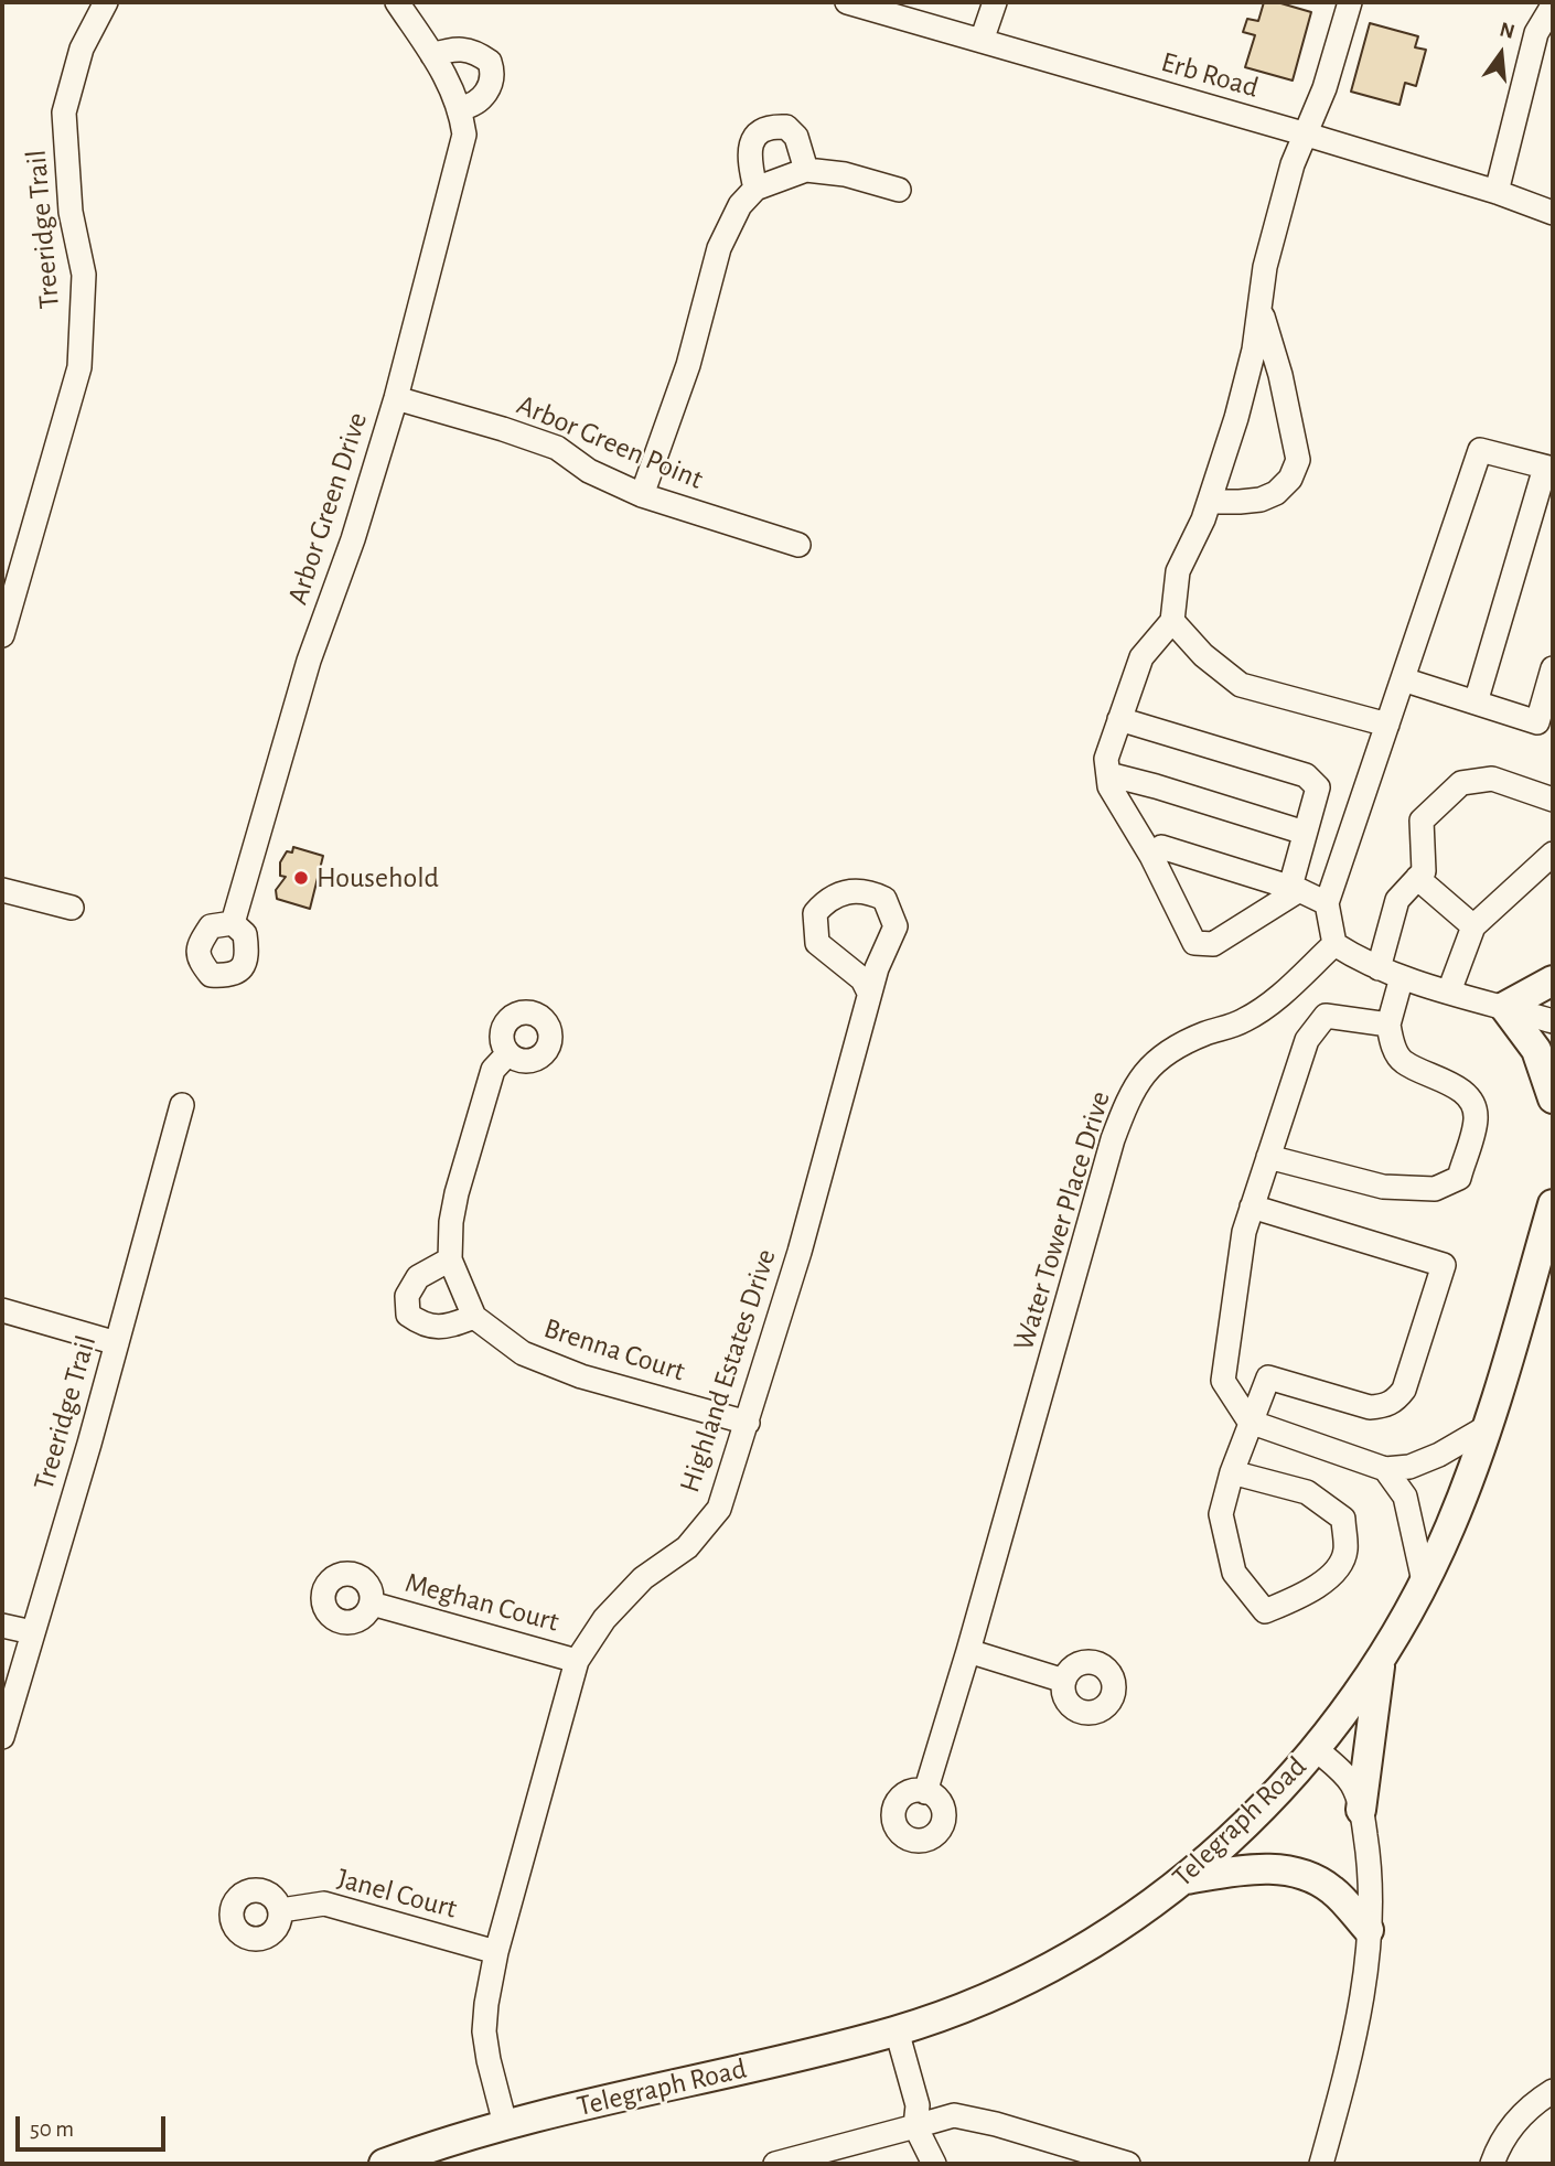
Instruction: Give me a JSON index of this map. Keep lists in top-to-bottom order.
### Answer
{
  "streets": {
    "main road": ["Telegraph Road"],
    "street": [
      "Erb Road",
      "Treeridge Trail",
      "Arbor Green Point",
      "Arbor Green Drive",
      "Water Tower Place Drive",
      "Brenna Court",
      "Highland Estates Drive",
      "Meghan Court",
      "Janel Court"
    ]
  },
  "crossings": [
    ["Arbor Green Point", "Arbor Green Drive"],
    ["Brenna Court", "Highland Estates Drive"],
    ["Highland Estates Drive", "Meghan Court"],
    ["Highland Estates Drive", "Telegraph Road"],
    ["Highland Estates Drive", "Janel Court"]
  ],
  "places": ["Household"],
  "scale_bar": "50 m",
  "north": "top"
}
